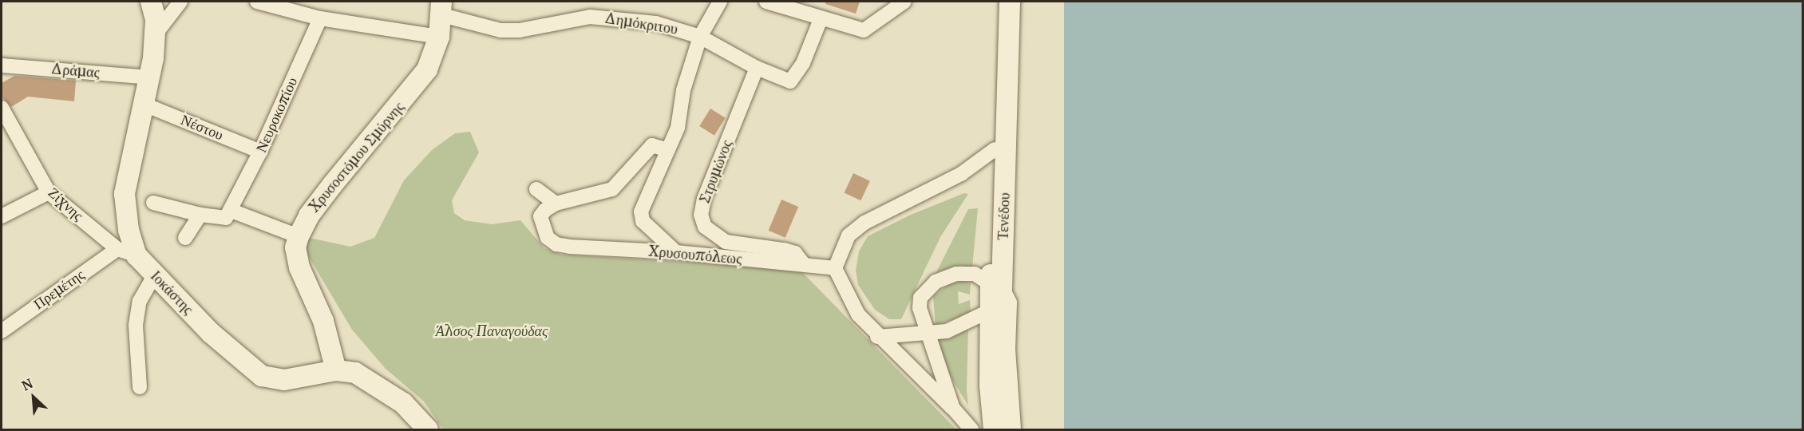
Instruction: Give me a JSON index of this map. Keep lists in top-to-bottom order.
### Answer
{
  "streets": {
    "street": [
      "Δημόκριτου",
      "Δράμας",
      "Νευροκοπίου",
      "Νέστου",
      "Χρυσοστόμου Σμύρνης",
      "Στρυμώνος",
      "Ζίχνης",
      "Τενέδου",
      "Χρυσουπόλεως",
      "Πρεμέτης",
      "Ιοκάστης"
    ]
  },
  "crossings": [
    ["Δημόκριτου", "Χρυσοστόμου Σμύρνης"],
    ["Δημόκριτου", "Στρυμώνος"],
    ["Δράμας", "Ιοκάστης"],
    ["Νευροκοπίου", "Νέστου"],
    ["Νέστου", "Ιοκάστης"],
    ["Χρυσοστόμου Σμύρνης", "Ιοκάστης"],
    ["Στρυμώνος", "Χρυσουπόλεως"],
    ["Ζίχνης", "Πρεμέτης"],
    ["Ζίχνης", "Ιοκάστης"]
  ],
  "parks": ["Άλσος Παναγούδας"],
  "north": "top left"
}
